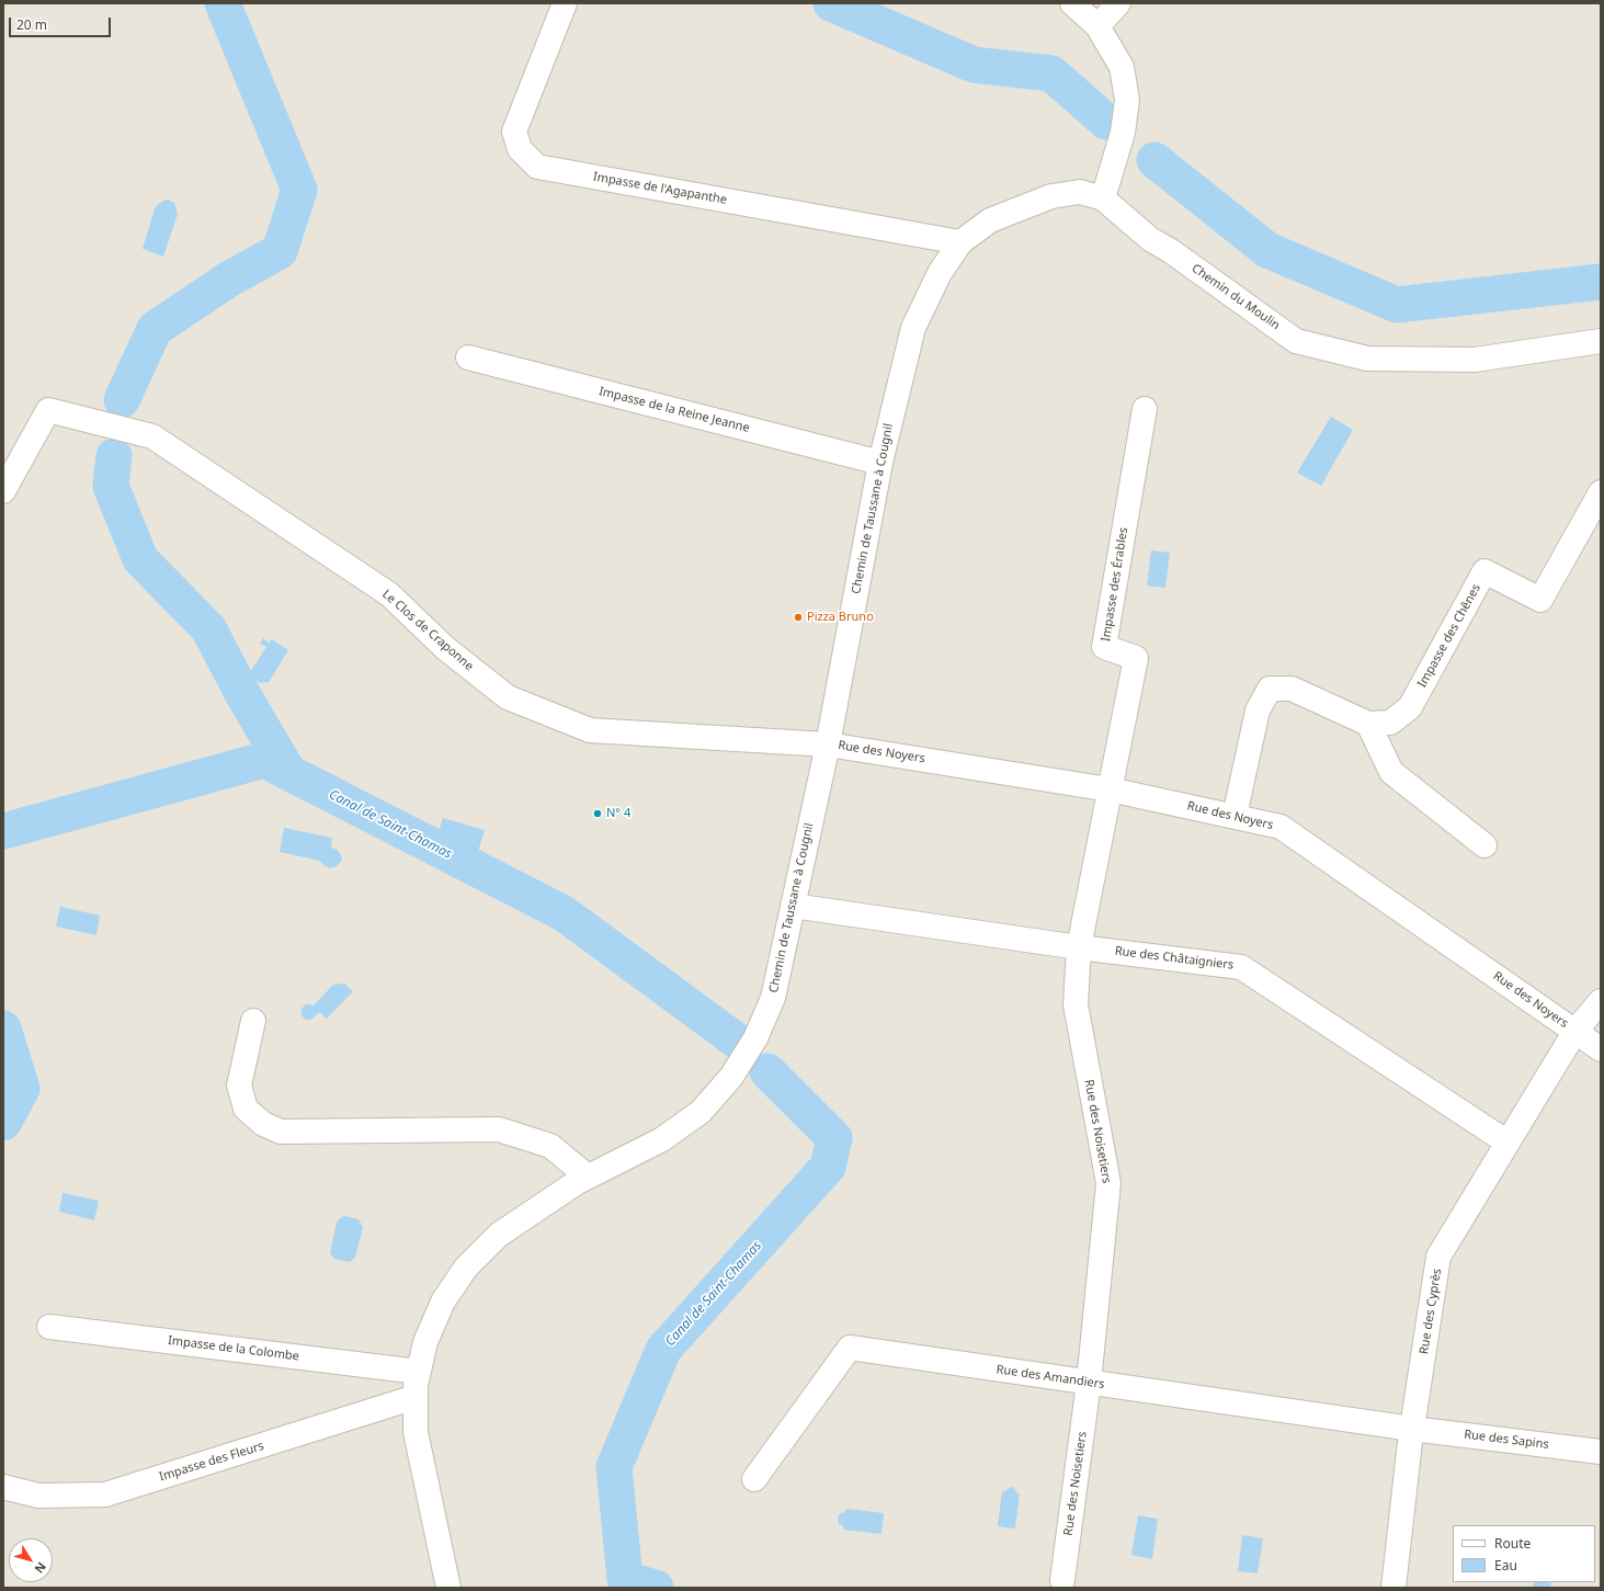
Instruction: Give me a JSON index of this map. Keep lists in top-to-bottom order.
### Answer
{
  "streets": {
    "street": [
      "Impasse de l'Agapanthe",
      "Chemin du Moulin",
      "Impasse de la Reine Jeanne",
      "Chemin de Taussane à Cougnil",
      "Impasse des Érables",
      "Le Clos de Craponne",
      "Impasse des Chênes",
      "Rue des Noyers",
      "Rue des Châtaigniers",
      "Rue des Noisetiers",
      "Rue des Cyprès",
      "Impasse de la Colombe",
      "Rue des Amandiers",
      "Rue des Sapins",
      "Impasse des Fleurs"
    ]
  },
  "crossings": [
    ["Impasse de l'Agapanthe", "Chemin de Taussane à Cougnil"],
    ["Chemin du Moulin", "Chemin de Taussane à Cougnil"],
    ["Impasse de la Reine Jeanne", "Chemin de Taussane à Cougnil"],
    ["Chemin de Taussane à Cougnil", "Le Clos de Craponne"],
    ["Chemin de Taussane à Cougnil", "Rue des Noyers"],
    ["Chemin de Taussane à Cougnil", "Rue des Châtaigniers"],
    ["Chemin de Taussane à Cougnil", "Impasse de la Colombe"],
    ["Chemin de Taussane à Cougnil", "Impasse des Fleurs"],
    ["Impasse des Érables", "Rue des Noyers"],
    ["Impasse des Érables", "Rue des Noisetiers"],
    ["Le Clos de Craponne", "Rue des Noyers"],
    ["Rue des Noyers", "Rue des Noisetiers"],
    ["Rue des Noyers", "Rue des Cyprès"],
    ["Rue des Châtaigniers", "Rue des Noisetiers"],
    ["Rue des Châtaigniers", "Rue des Cyprès"],
    ["Rue des Noisetiers", "Rue des Amandiers"],
    ["Rue des Cyprès", "Rue des Amandiers"],
    ["Rue des Cyprès", "Rue des Sapins"],
    ["Rue des Amandiers", "Rue des Sapins"]
  ],
  "water": ["Canal de Saint-Chamas"],
  "places": ["Pizza Bruno", "N° 4"],
  "legend": ["Route", "Eau"],
  "scale_bar": "20 m",
  "north": "bottom right"
}
